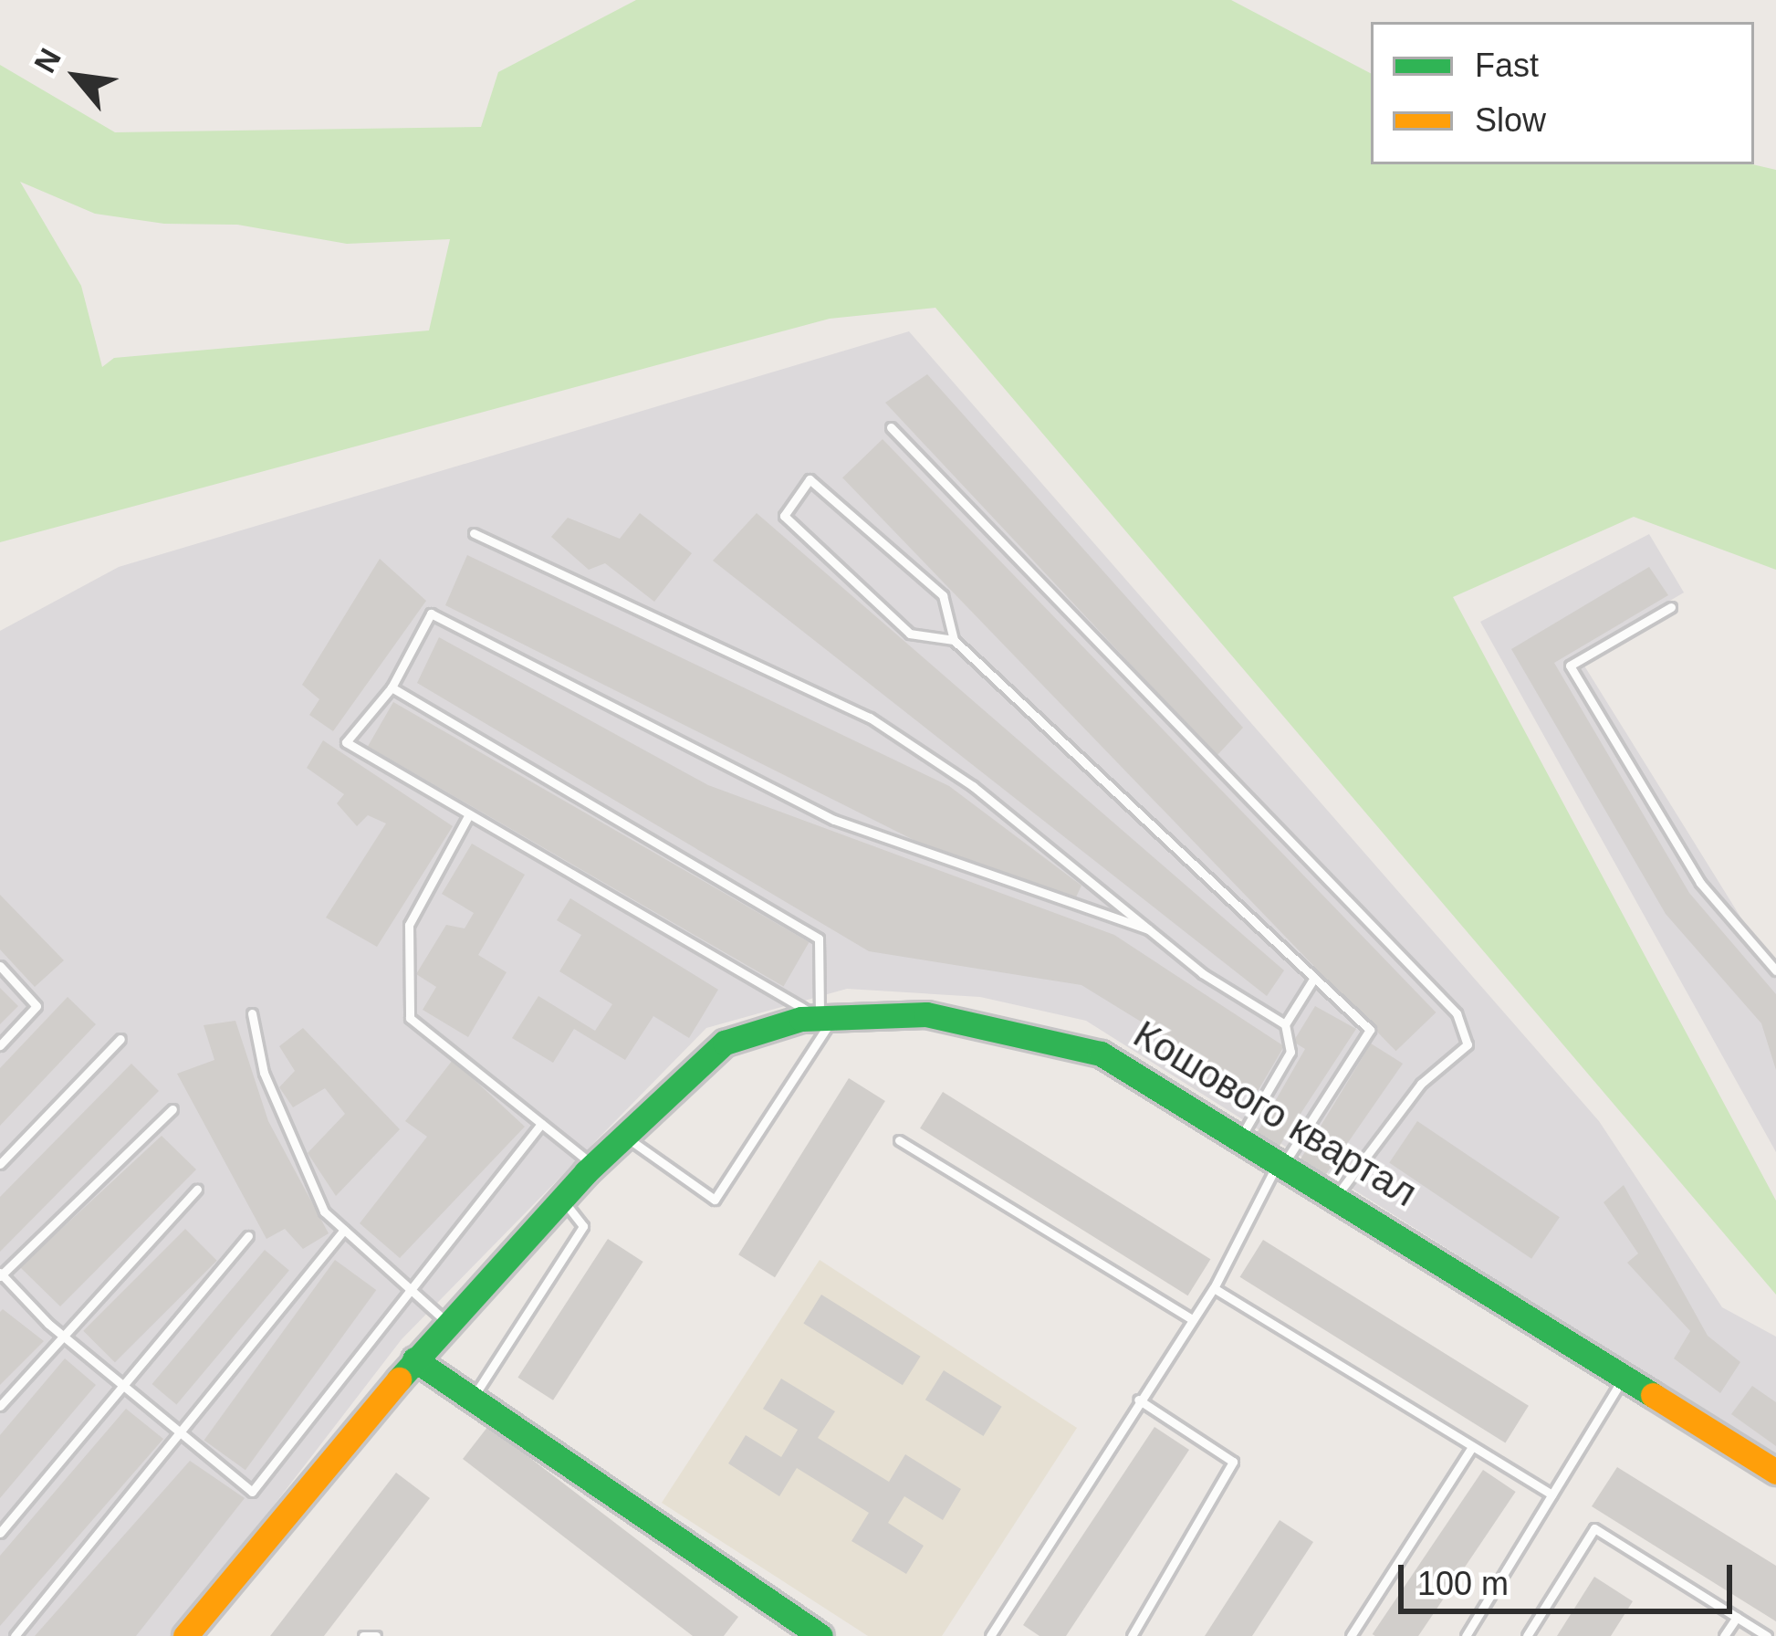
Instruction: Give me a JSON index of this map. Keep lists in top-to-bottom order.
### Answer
{
  "streets": {
    "street": ["Кошового квартал"]
  },
  "legend": ["Fast", "Slow"],
  "scale_bar": "100 m",
  "north": "top left"
}
